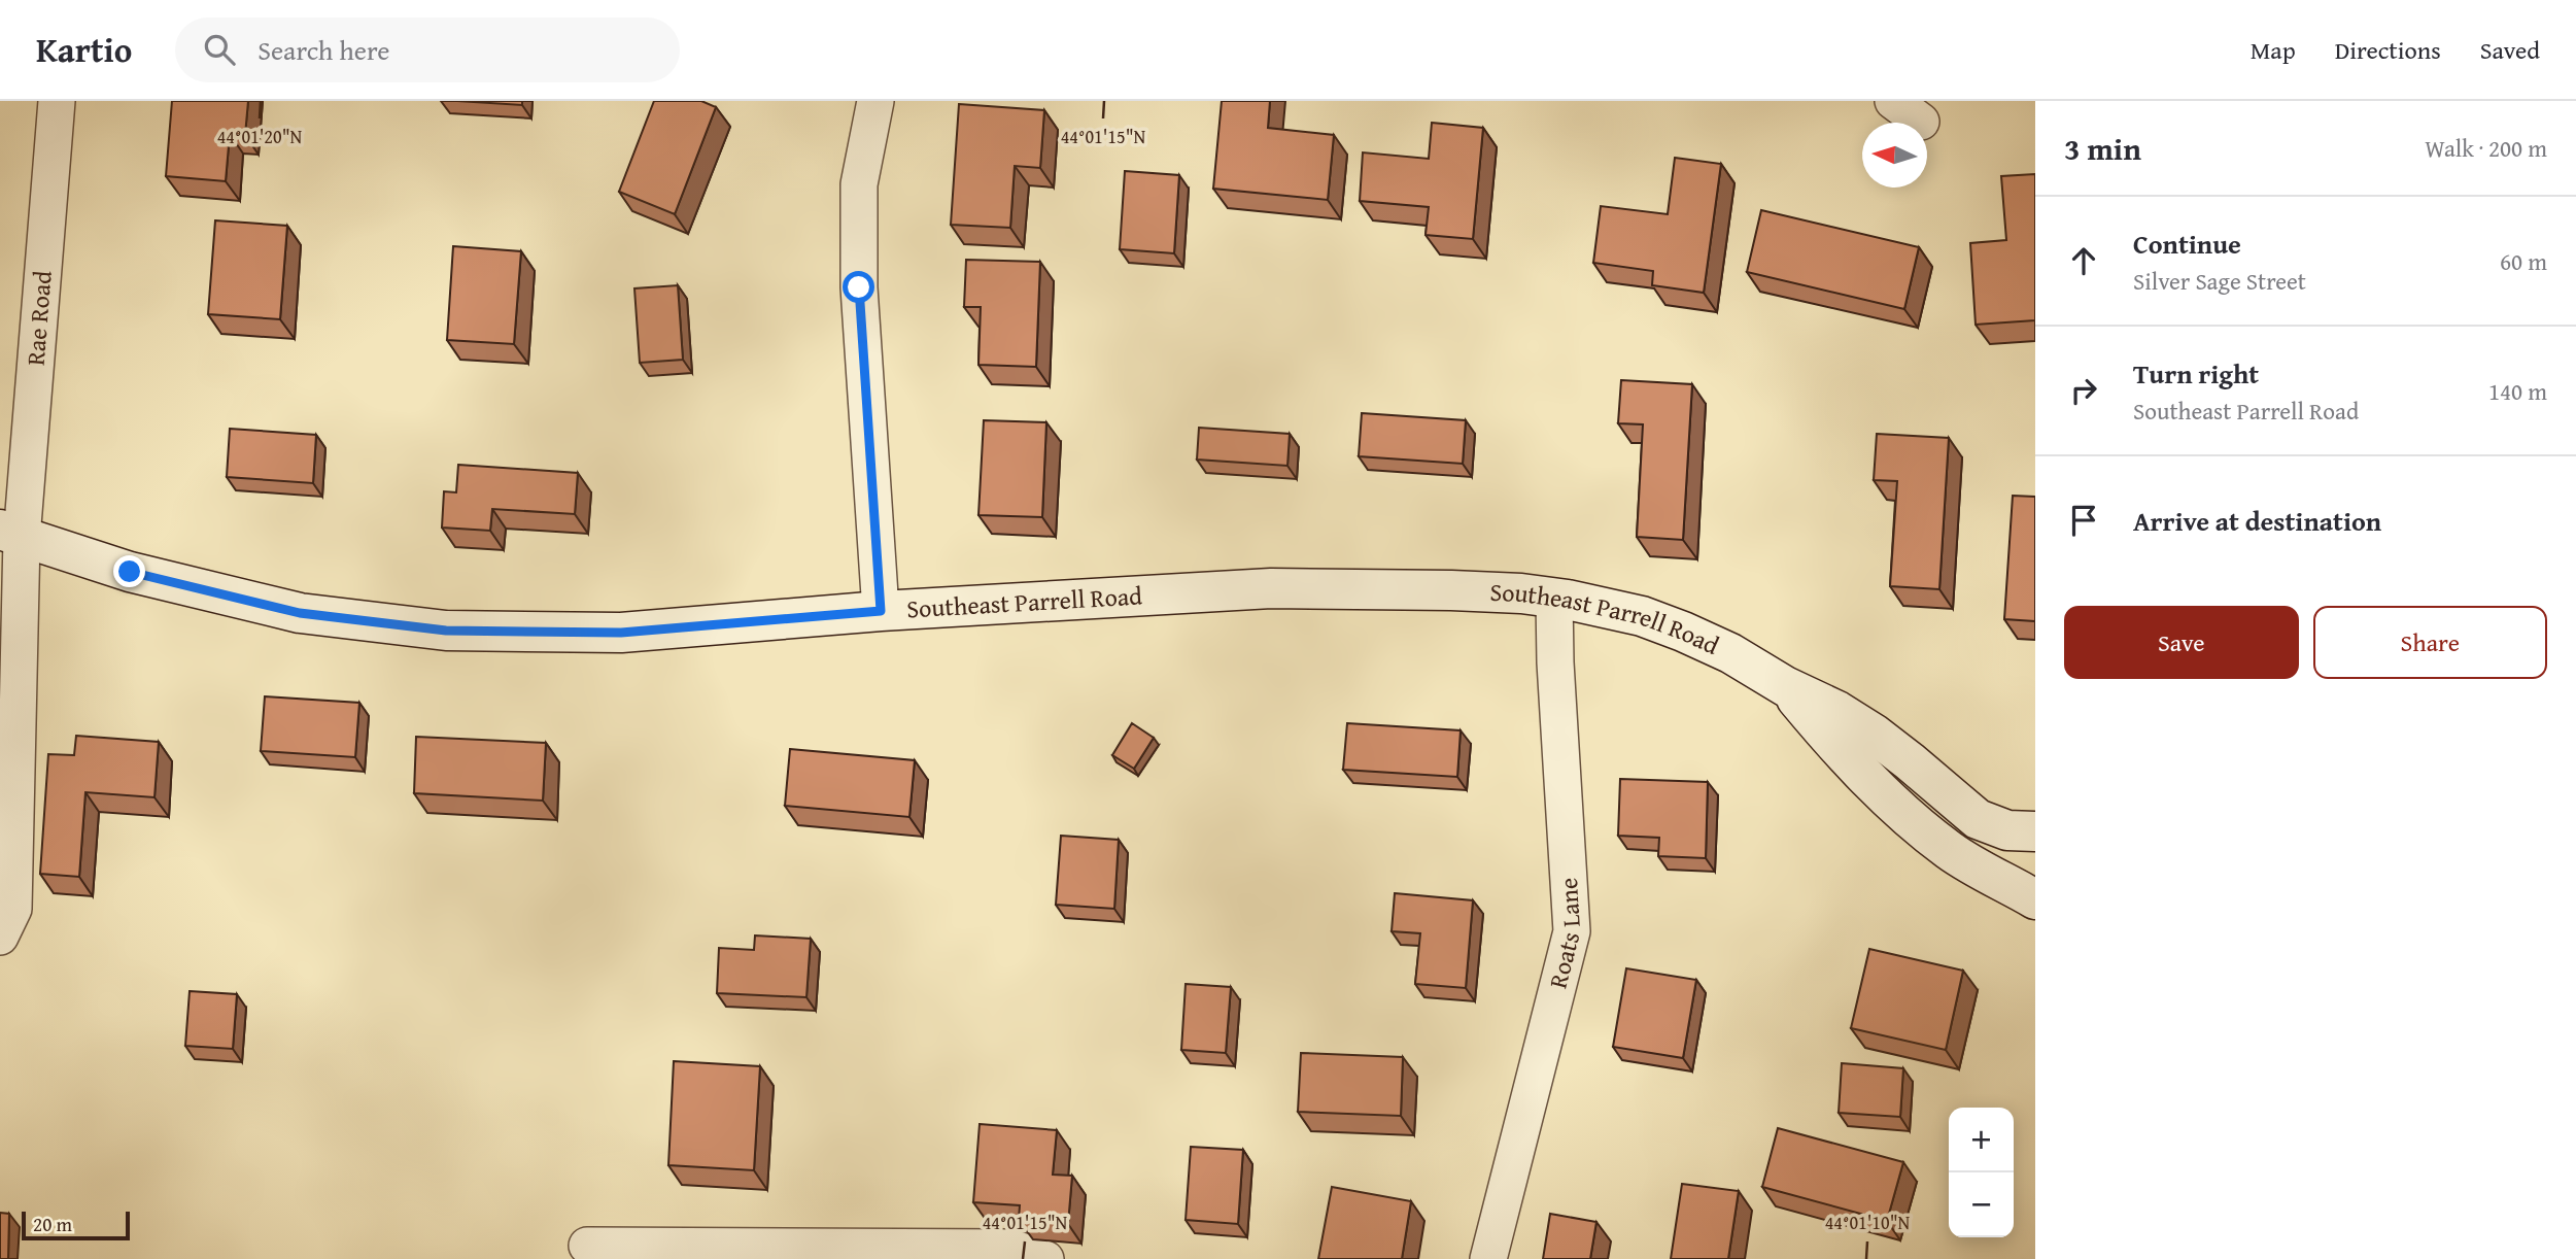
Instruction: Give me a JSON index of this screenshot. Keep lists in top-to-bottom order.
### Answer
{
  "streets": {
    "street": ["Rae Road", "Southeast Parrell Road", "Roats Lane"]
  },
  "crossings": [
    ["Rae Road", "Southeast Parrell Road"],
    ["Southeast Parrell Road", "Roats Lane"]
  ],
  "scale_bar": "20 m",
  "north": "left",
  "page": {
    "header": "Kartio",
    "search": "Search here",
    "nav": ["Map", "Directions", "Saved"],
    "heading": ["3 min", "Walk · 200 m"],
    "list": [
      ["Continue", "Silver Sage Street", "60 m"],
      ["Turn right", "Southeast Parrell Road", "140 m"],
      "Arrive at destination"
    ],
    "buttons": ["Save", "Share"],
    "map_buttons": ["+", "−"],
    "scale": "20 m"
  },
  "coordinates": ["44°01'20\"N", "44°01'15\"N", "44°01'10\"N"]
}
